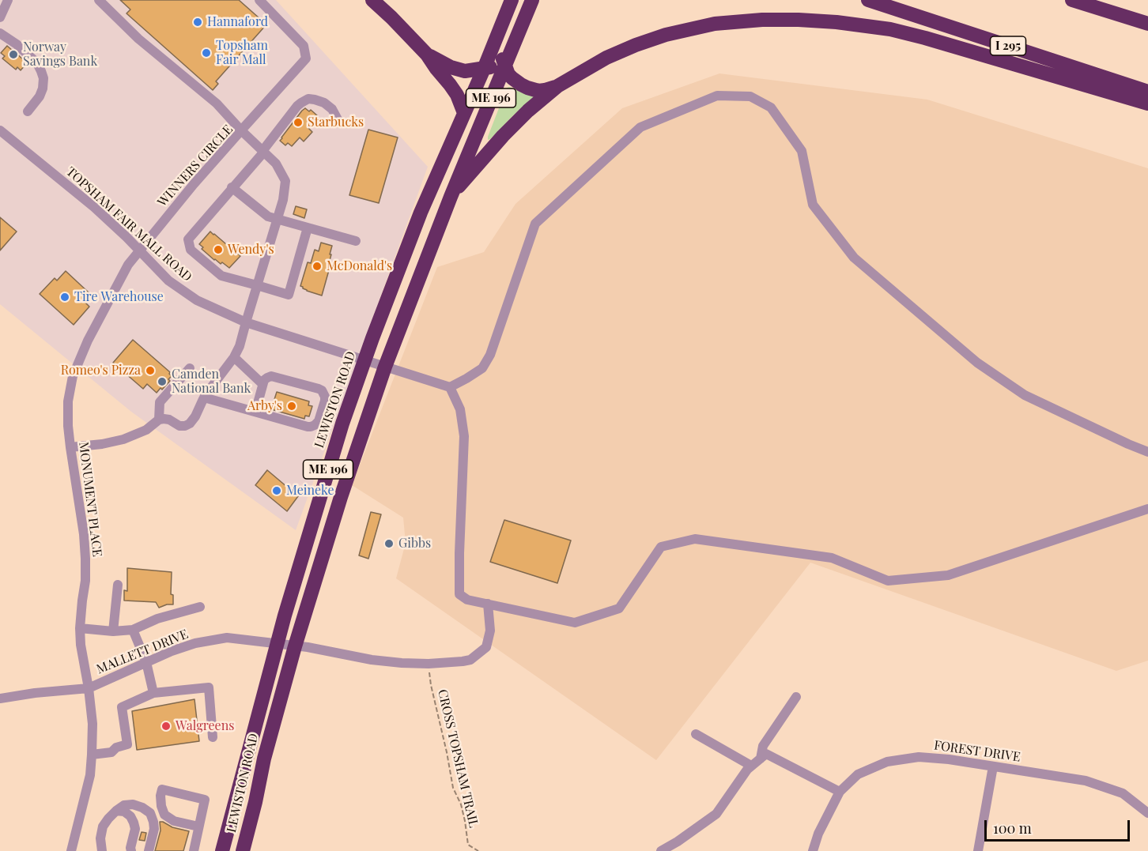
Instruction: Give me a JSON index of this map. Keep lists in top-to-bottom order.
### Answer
{
  "streets": {
    "highway": ["I 295", "ME 196", "LEWISTON ROAD"],
    "street": [
      "WINNERS CIRCLE",
      "TOPSHAM FAIR MALL ROAD",
      "MONUMENT PLACE",
      "MALLETT DRIVE",
      "FOREST DRIVE"
    ],
    "path": ["CROSS TOPSHAM TRAIL"]
  },
  "crossings": [
    ["WINNERS CIRCLE", "TOPSHAM FAIR MALL ROAD"],
    ["WINNERS CIRCLE", "MONUMENT PLACE"],
    ["TOPSHAM FAIR MALL ROAD", "LEWISTON ROAD"],
    ["TOPSHAM FAIR MALL ROAD", "MONUMENT PLACE"],
    ["LEWISTON ROAD", "MALLETT DRIVE"],
    ["MONUMENT PLACE", "MALLETT DRIVE"],
    ["MALLETT DRIVE", "CROSS TOPSHAM TRAIL"]
  ],
  "places": [
    "Hannaford",
    "Topsham Fair Mall",
    "Norway Savings Bank",
    "Starbucks",
    "Wendy's",
    "McDonald's",
    "Tire Warehouse",
    "Romeo's Pizza",
    "Camden National Bank",
    "Arby's",
    "Meineke",
    "Gibbs",
    "Walgreens"
  ],
  "scale_bar": "100 m"
}
